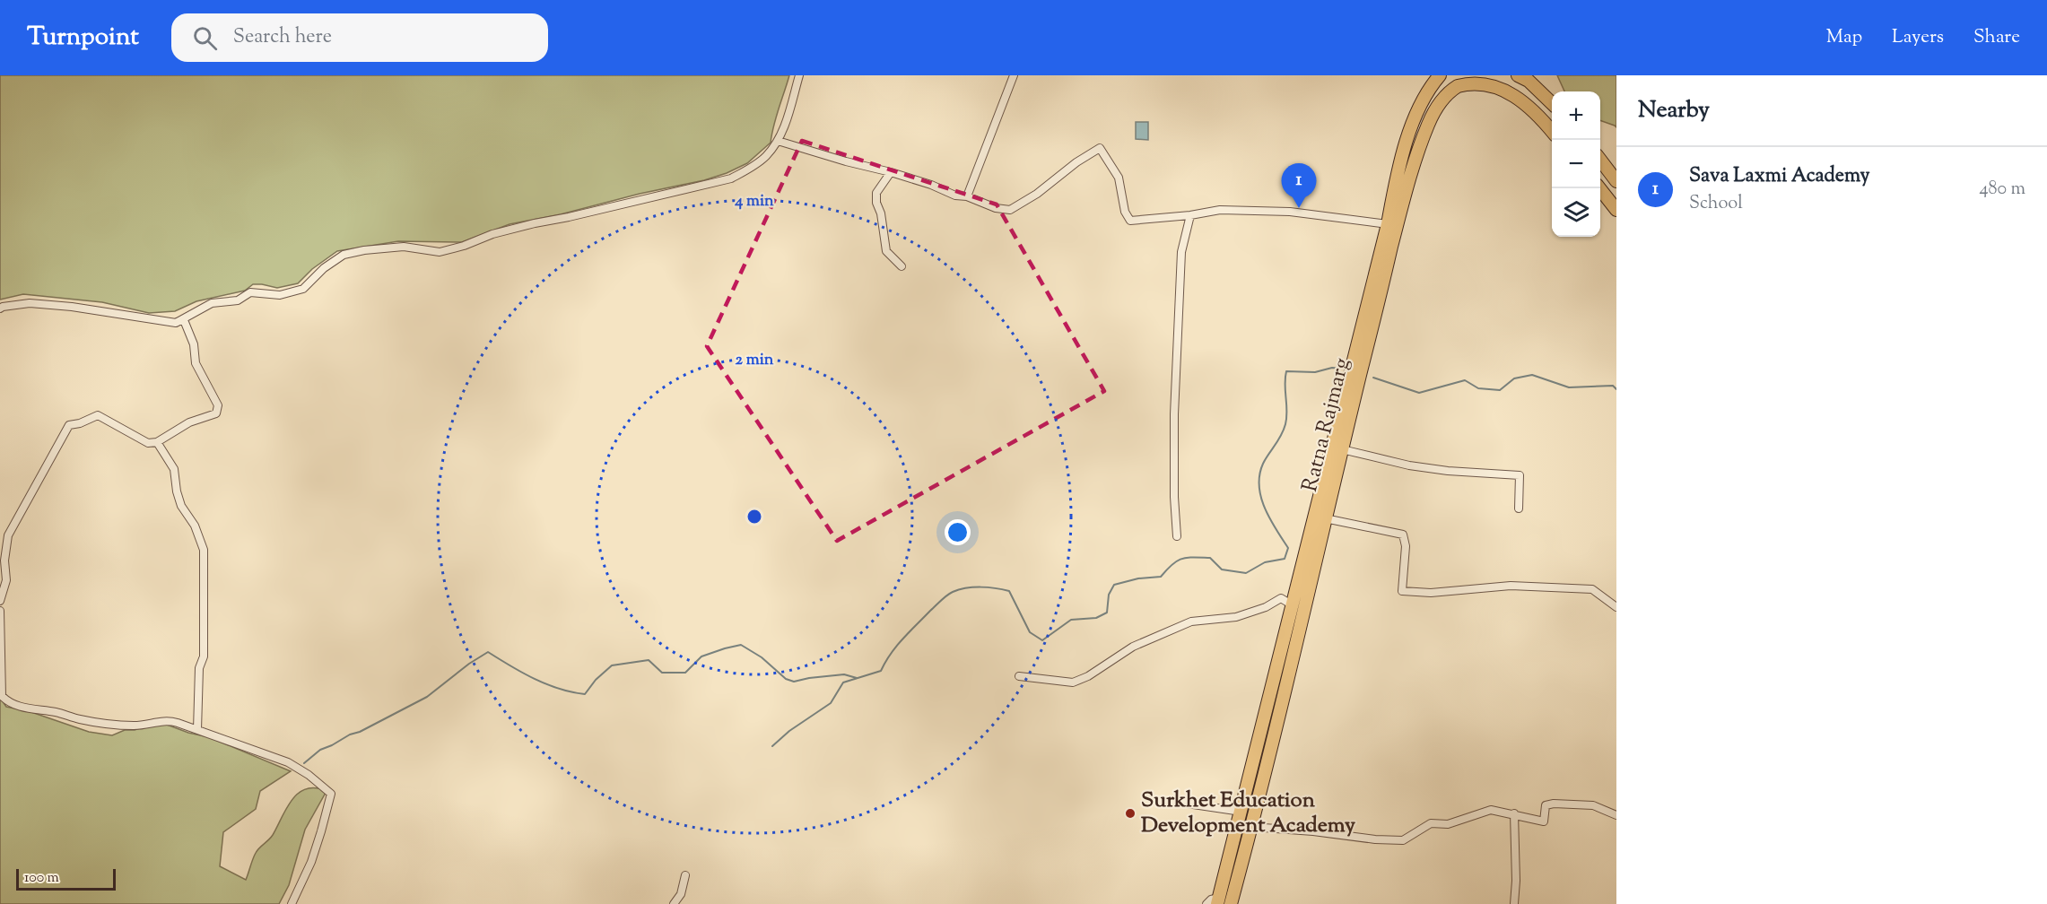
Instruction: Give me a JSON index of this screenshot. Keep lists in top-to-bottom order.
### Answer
{
  "streets": {
    "main road": ["Ratna Rajmarg"]
  },
  "places": ["Surkhet Education Development Academy"],
  "scale_bar": "100 m",
  "page": {
    "header": "Turnpoint",
    "search": "Search here",
    "nav": ["Map", "Layers", "Share"],
    "heading": "Nearby",
    "map_buttons": ["+", "−"],
    "list": [
      {
        "mark": "1",
        "name": "Sava Laxmi Academy",
        "note": "School",
        "value": "480 m"
      }
    ],
    "pins": "1",
    "scale": "100 m"
  },
  "rings": ["4 min", "2 min"]
}
